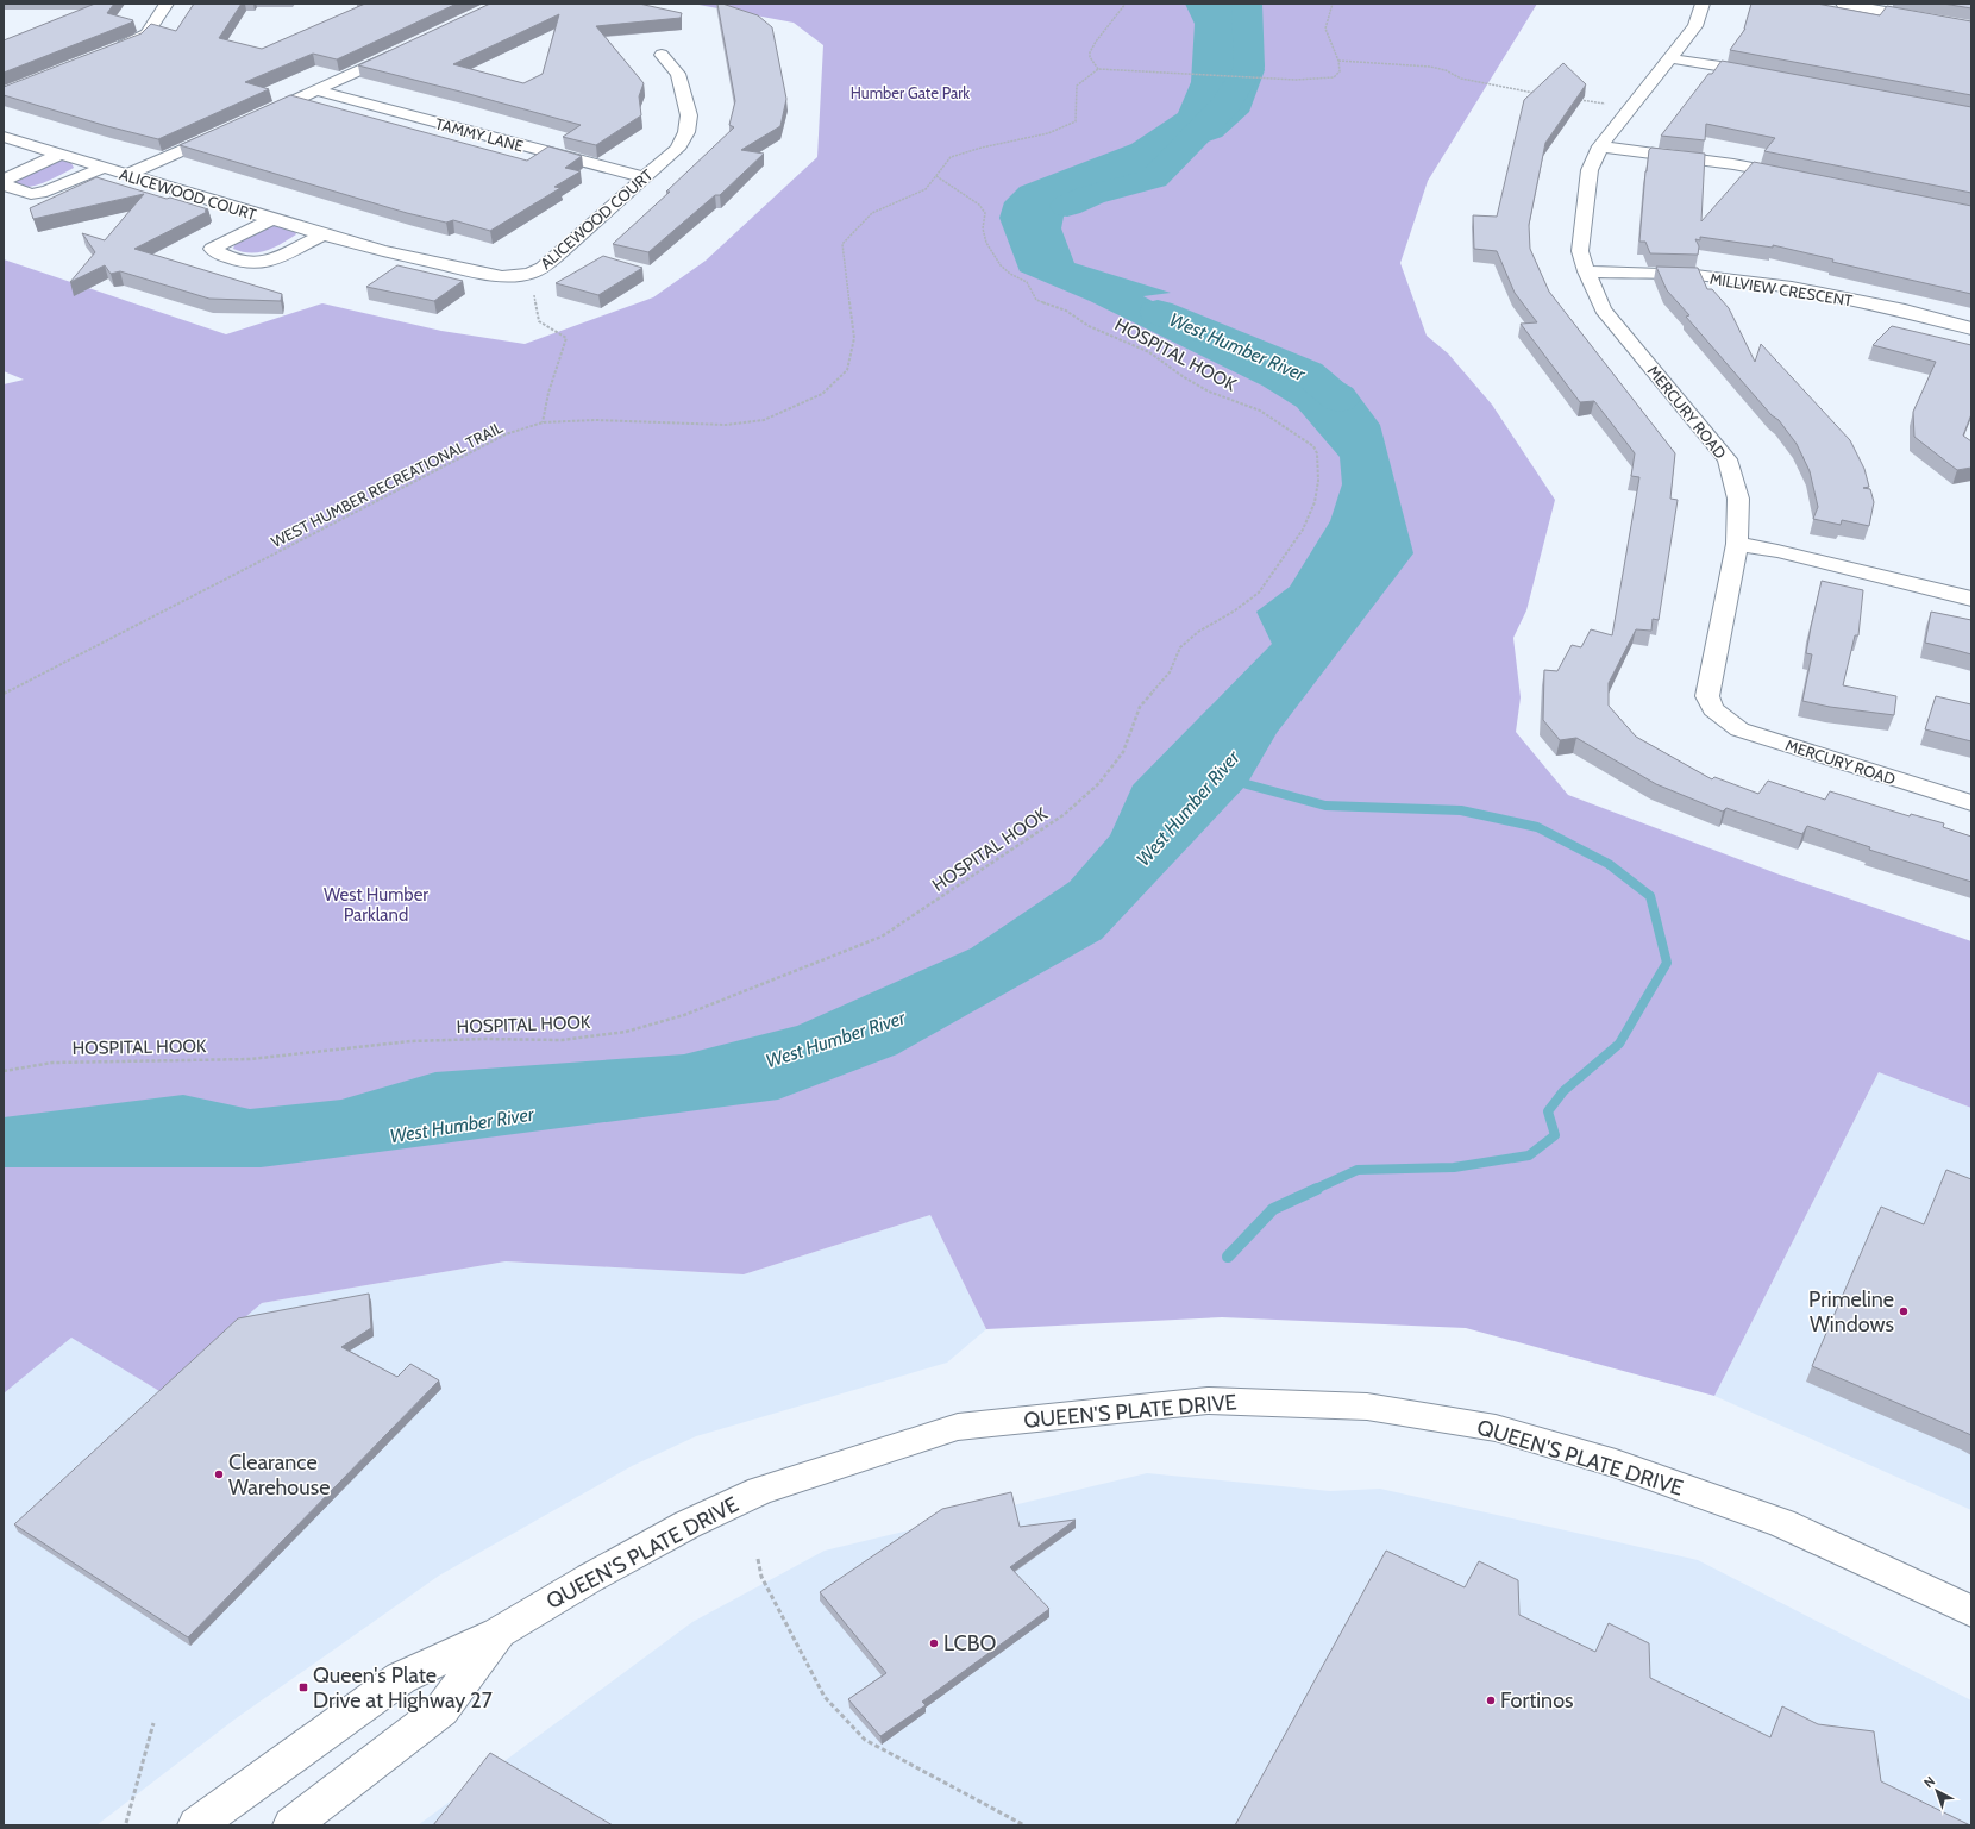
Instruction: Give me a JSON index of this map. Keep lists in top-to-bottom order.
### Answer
{
  "streets": {
    "street": [
      "TAMMY LANE",
      "ALICEWOOD COURT",
      "MILLVIEW CRESCENT",
      "MERCURY ROAD",
      "QUEEN'S PLATE DRIVE"
    ],
    "path": ["HOSPITAL HOOK", "WEST HUMBER RECREATIONAL TRAIL"]
  },
  "crossings": [
    ["TAMMY LANE", "ALICEWOOD COURT"],
    ["MILLVIEW CRESCENT", "MERCURY ROAD"],
    ["HOSPITAL HOOK", "WEST HUMBER RECREATIONAL TRAIL"]
  ],
  "water": ["West Humber River"],
  "parks": ["Humber Gate Park", "West Humber Parkland"],
  "places": {
    "other": [
      "Primeline Windows",
      "Clearance Warehouse",
      "LCBO",
      "Fortinos"
    ],
    "transit": ["Queen's Plate Drive at Highway 27"]
  },
  "north": "top left"
}
